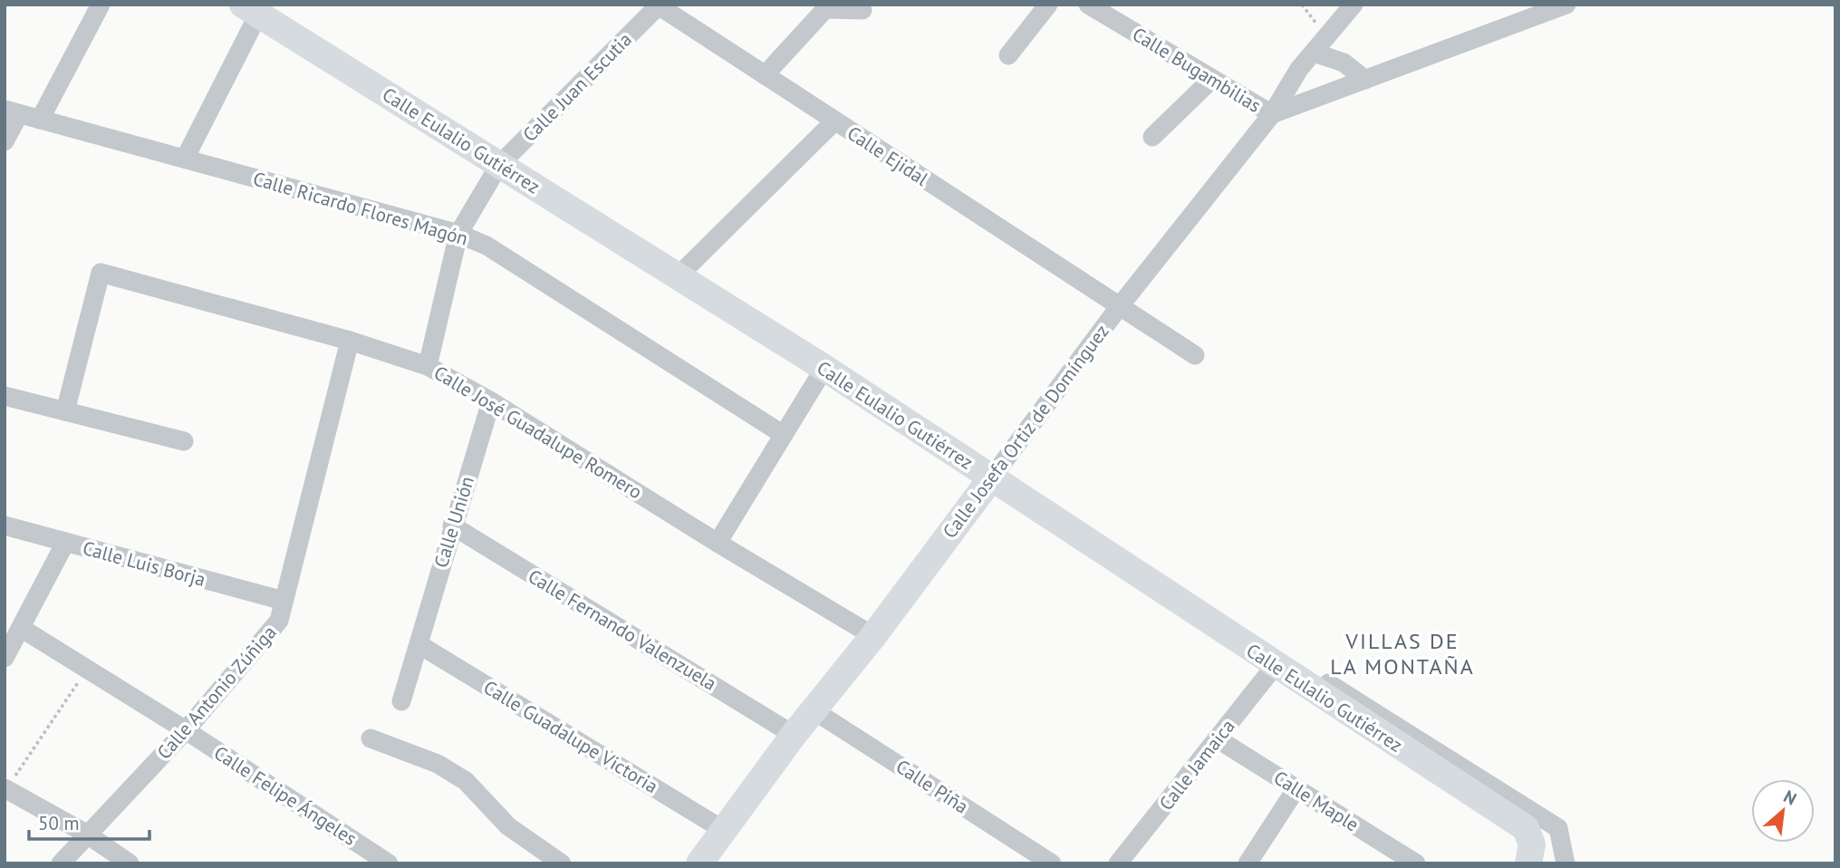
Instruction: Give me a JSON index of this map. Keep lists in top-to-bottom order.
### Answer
{
  "streets": {
    "street": [
      "Calle Bugambilias",
      "Calle Juan Escutia",
      "Calle Eulalio Gutiérrez",
      "Calle Ejidal",
      "Calle Ricardo Flores Magón",
      "Calle Josefa Ortiz de Domínguez",
      "Calle José Guadalupe Romero",
      "Calle Unión",
      "Calle Luis Borja",
      "Calle Fernando Valenzuela",
      "Calle Antonio Zúñiga",
      "Calle Guadalupe Victoria",
      "Calle Jamaica",
      "Calle Piña",
      "Calle Felipe Ángeles",
      "Calle Maple"
    ]
  },
  "crossings": [
    ["Calle Bugambilias", "Calle Josefa Ortiz de Domínguez"],
    ["Calle Juan Escutia", "Calle Eulalio Gutiérrez"],
    ["Calle Juan Escutia", "Calle Ejidal"],
    ["Calle Juan Escutia", "Calle Ricardo Flores Magón"],
    ["Calle Juan Escutia", "Calle José Guadalupe Romero"],
    ["Calle Eulalio Gutiérrez", "Calle Josefa Ortiz de Domínguez"],
    ["Calle Eulalio Gutiérrez", "Calle Jamaica"],
    ["Calle Ejidal", "Calle Josefa Ortiz de Domínguez"],
    ["Calle Josefa Ortiz de Domínguez", "Calle José Guadalupe Romero"],
    ["Calle Josefa Ortiz de Domínguez", "Calle Fernando Valenzuela"],
    ["Calle Josefa Ortiz de Domínguez", "Calle Guadalupe Victoria"],
    ["Calle Josefa Ortiz de Domínguez", "Calle Piña"],
    ["Calle José Guadalupe Romero", "Calle Unión"],
    ["Calle José Guadalupe Romero", "Calle Antonio Zúñiga"],
    ["Calle Unión", "Calle Fernando Valenzuela"],
    ["Calle Unión", "Calle Guadalupe Victoria"],
    ["Calle Luis Borja", "Calle Antonio Zúñiga"],
    ["Calle Antonio Zúñiga", "Calle Felipe Ángeles"],
    ["Calle Jamaica", "Calle Maple"]
  ],
  "districts": ["VILLAS DE LA MONTAÑA"],
  "scale_bar": "50 m",
  "north": "top right"
}
